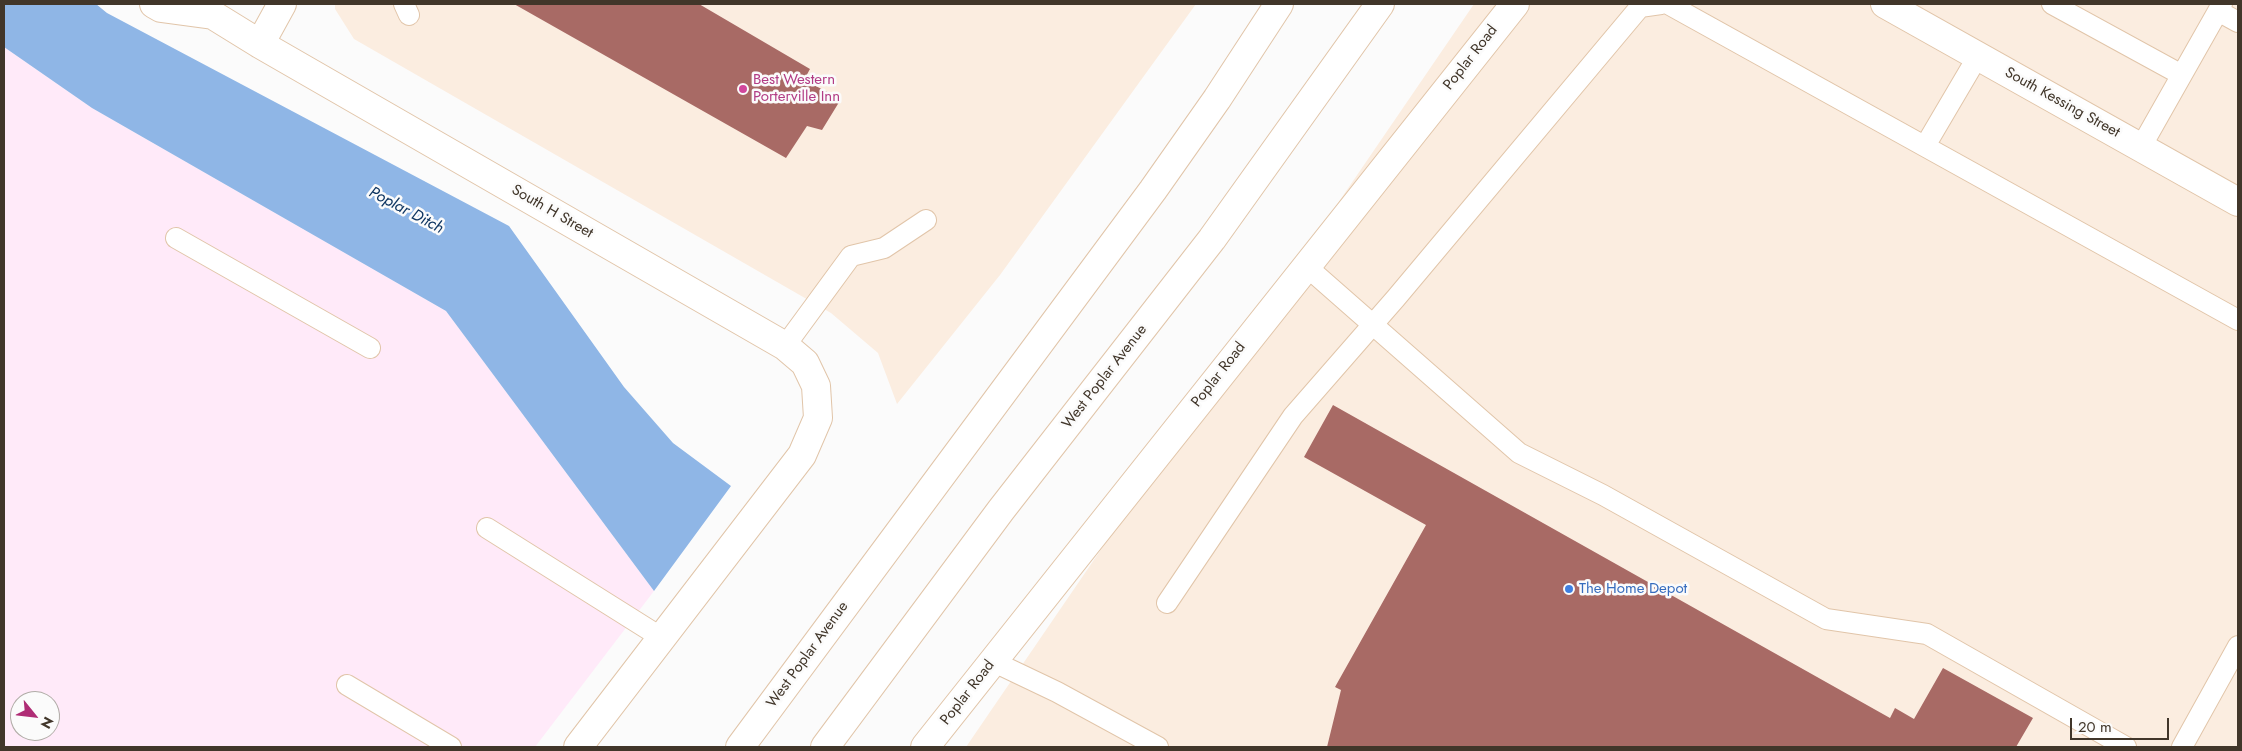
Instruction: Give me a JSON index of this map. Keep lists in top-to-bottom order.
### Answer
{
  "streets": {
    "street": [
      "Poplar Road",
      "South Kessing Street",
      "South H Street",
      "West Poplar Avenue"
    ]
  },
  "water": ["Poplar Ditch"],
  "places": ["Best Western Porterville Inn", "The Home Depot"],
  "scale_bar": "20 m",
  "north": "bottom right"
}
